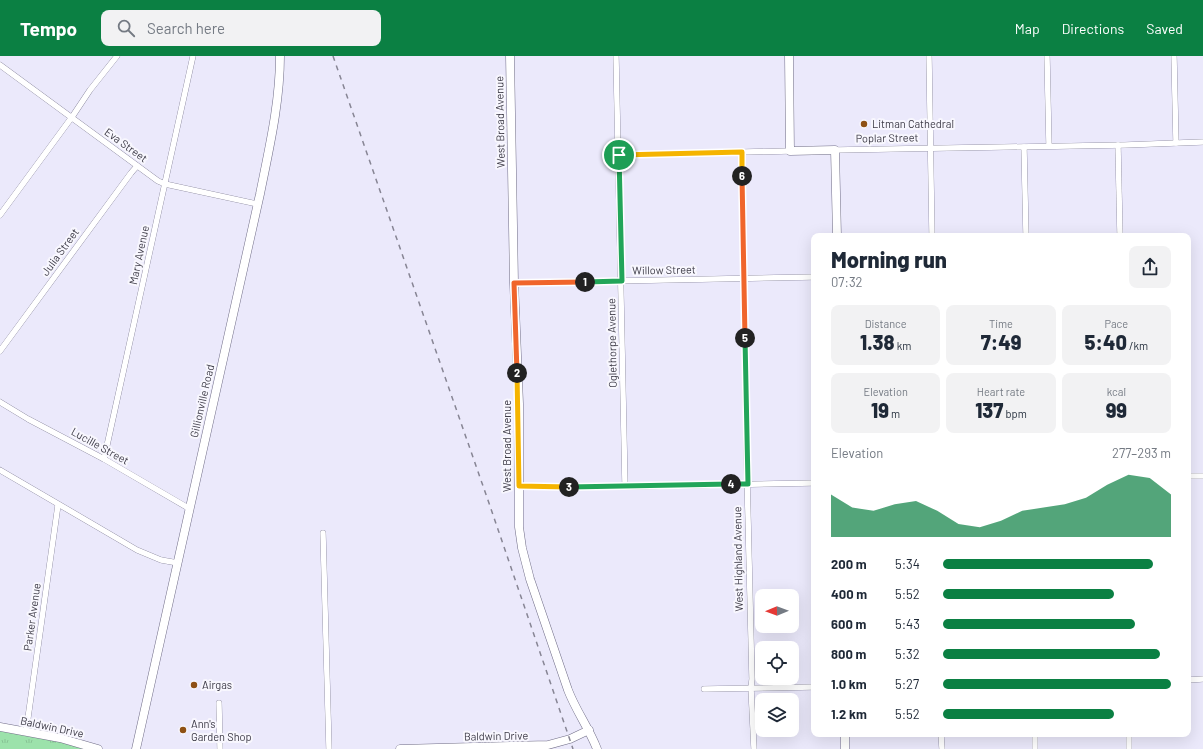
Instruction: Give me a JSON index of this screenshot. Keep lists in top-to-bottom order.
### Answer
{
  "streets": {
    "street": [
      "West Broad Avenue",
      "Poplar Street",
      "Eva Street",
      "Julia Street",
      "Mary Avenue",
      "Willow Street",
      "Oglethorpe Avenue",
      "Gillionville Road",
      "Lucille Street",
      "West Highland Avenue",
      "Parker Avenue",
      "Baldwin Drive"
    ]
  },
  "crossings": [
    ["West Broad Avenue", "Willow Street"],
    ["West Broad Avenue", "Baldwin Drive"],
    ["Poplar Street", "Oglethorpe Avenue"],
    ["Poplar Street", "West Highland Avenue"],
    ["Eva Street", "Julia Street"],
    ["Eva Street", "Mary Avenue"],
    ["Eva Street", "Gillionville Road"],
    ["Mary Avenue", "Lucille Street"],
    ["Willow Street", "Oglethorpe Avenue"],
    ["Willow Street", "West Highland Avenue"],
    ["Gillionville Road", "Lucille Street"],
    ["Parker Avenue", "Baldwin Drive"]
  ],
  "places": ["Litman Cathedral", "Airgas", "Ann's Garden Shop"],
  "north": "left",
  "page": {
    "header": "Tempo",
    "search": "Search here",
    "nav": ["Map", "Directions", "Saved"],
    "pins": [
      "6",
      "1",
      "5",
      "2",
      "4",
      "3"
    ],
    "heading": ["Morning run", "07:32"],
    "stats": [
      ["Distance", "1.38 km"],
      ["Time", "7:49"],
      ["Pace", "5:40 /km"],
      ["Elevation", "19 m"],
      ["Heart rate", "137 bpm"],
      ["kcal", "99"]
    ],
    "chart": ["Elevation", "277–293 m"],
    "list": [
      {
        "name": "200 m",
        "note": "5:34"
      },
      {
        "name": "400 m",
        "note": "5:52"
      },
      {
        "name": "600 m",
        "note": "5:43"
      },
      {
        "name": "800 m",
        "note": "5:32"
      },
      {
        "name": "1.0 km",
        "note": "5:27"
      },
      {
        "name": "1.2 km",
        "note": "5:52"
      }
    ]
  }
}
